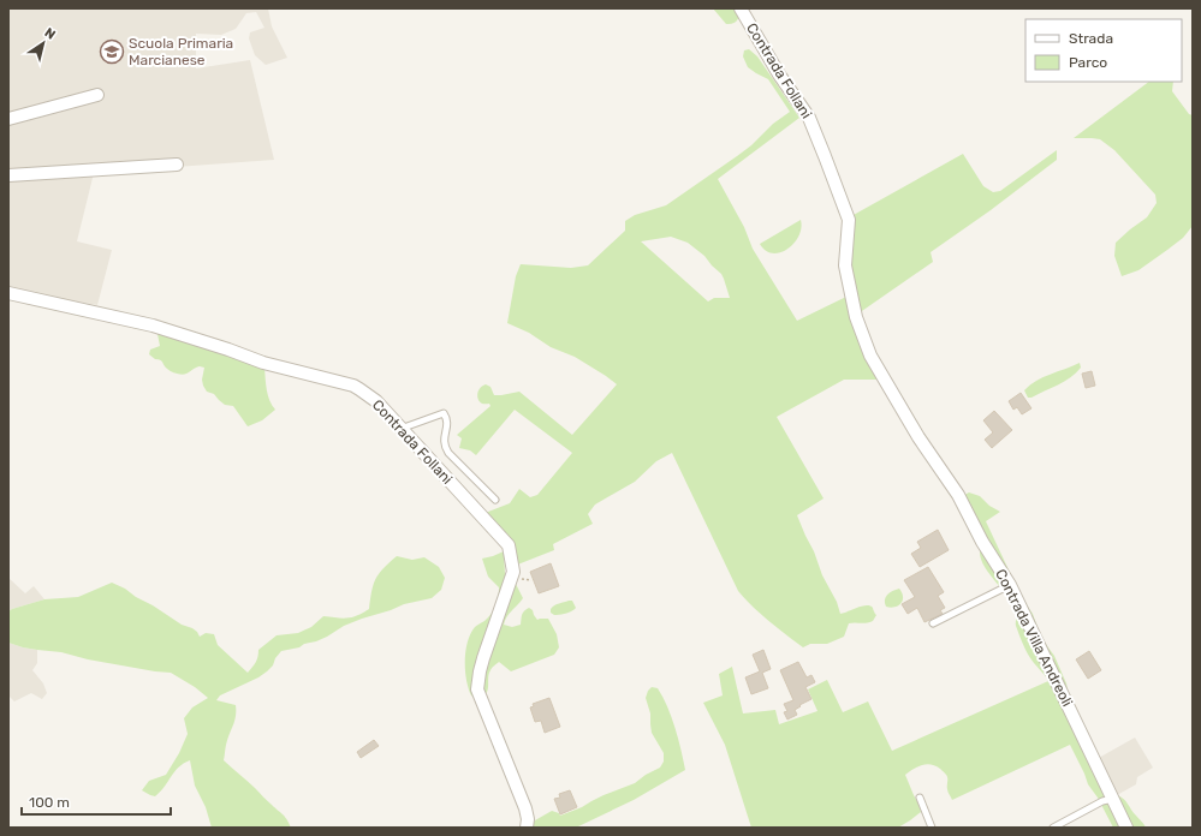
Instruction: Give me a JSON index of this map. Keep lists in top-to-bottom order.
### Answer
{
  "streets": {
    "street": ["Contrada Follani", "Contrada Villa Andreoli"]
  },
  "crossings": [
    ["Contrada Follani", "Contrada Villa Andreoli"]
  ],
  "places": {
    "school or university": ["Scuola Primaria Marcianese"]
  },
  "legend": ["Strada", "Parco"],
  "scale_bar": "100 m",
  "north": "top right"
}
